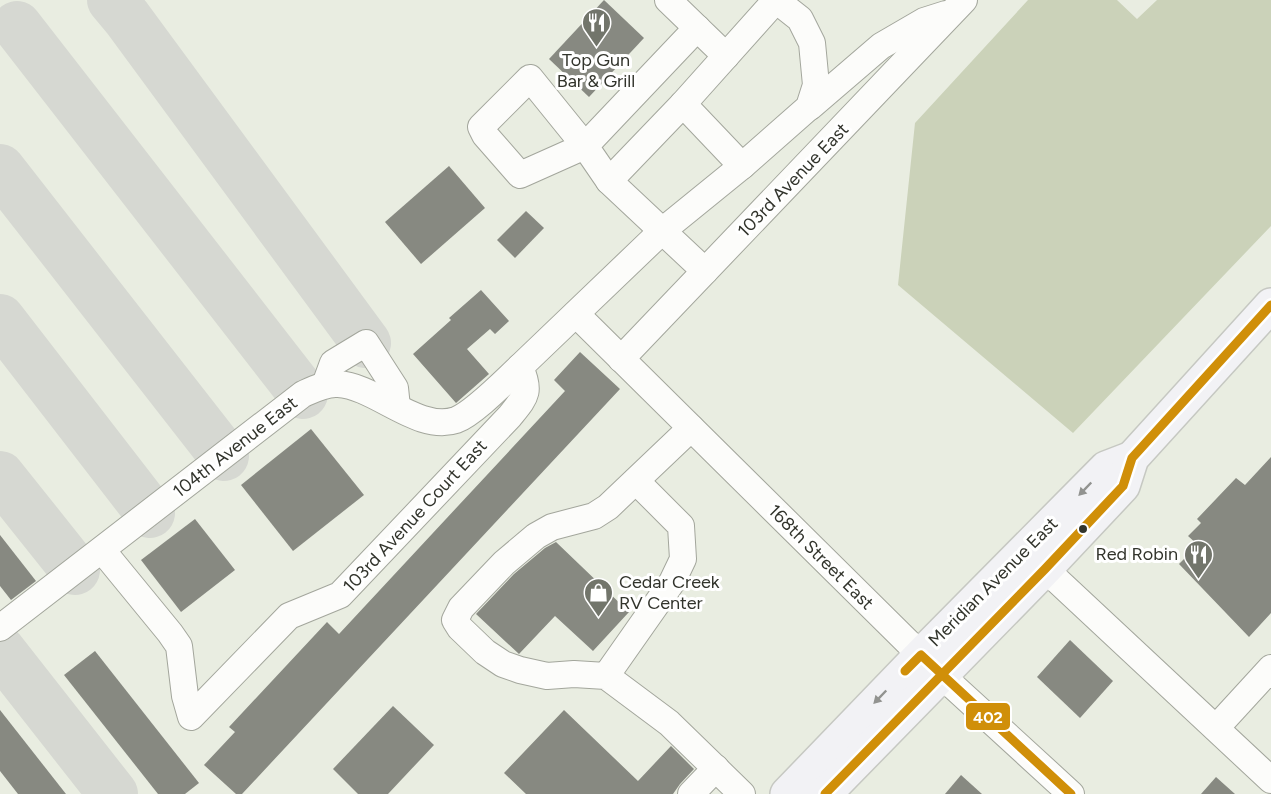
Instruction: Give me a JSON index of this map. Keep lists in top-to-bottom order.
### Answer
{
  "streets": {
    "main road": ["Meridian Avenue East"],
    "street": [
      "103rd Avenue East",
      "104th Avenue East",
      "103rd Avenue Court East",
      "168th Street East"
    ]
  },
  "crossings": [
    ["103rd Avenue East", "168th Street East"],
    ["104th Avenue East", "103rd Avenue Court East"],
    ["168th Street East", "Meridian Avenue East"]
  ],
  "places": {
    "restaurant": ["Top Gun Bar & Grill", "Red Robin"],
    "shop": ["Cedar Creek RV Center"]
  },
  "lines": ["transit line 402"]
}
